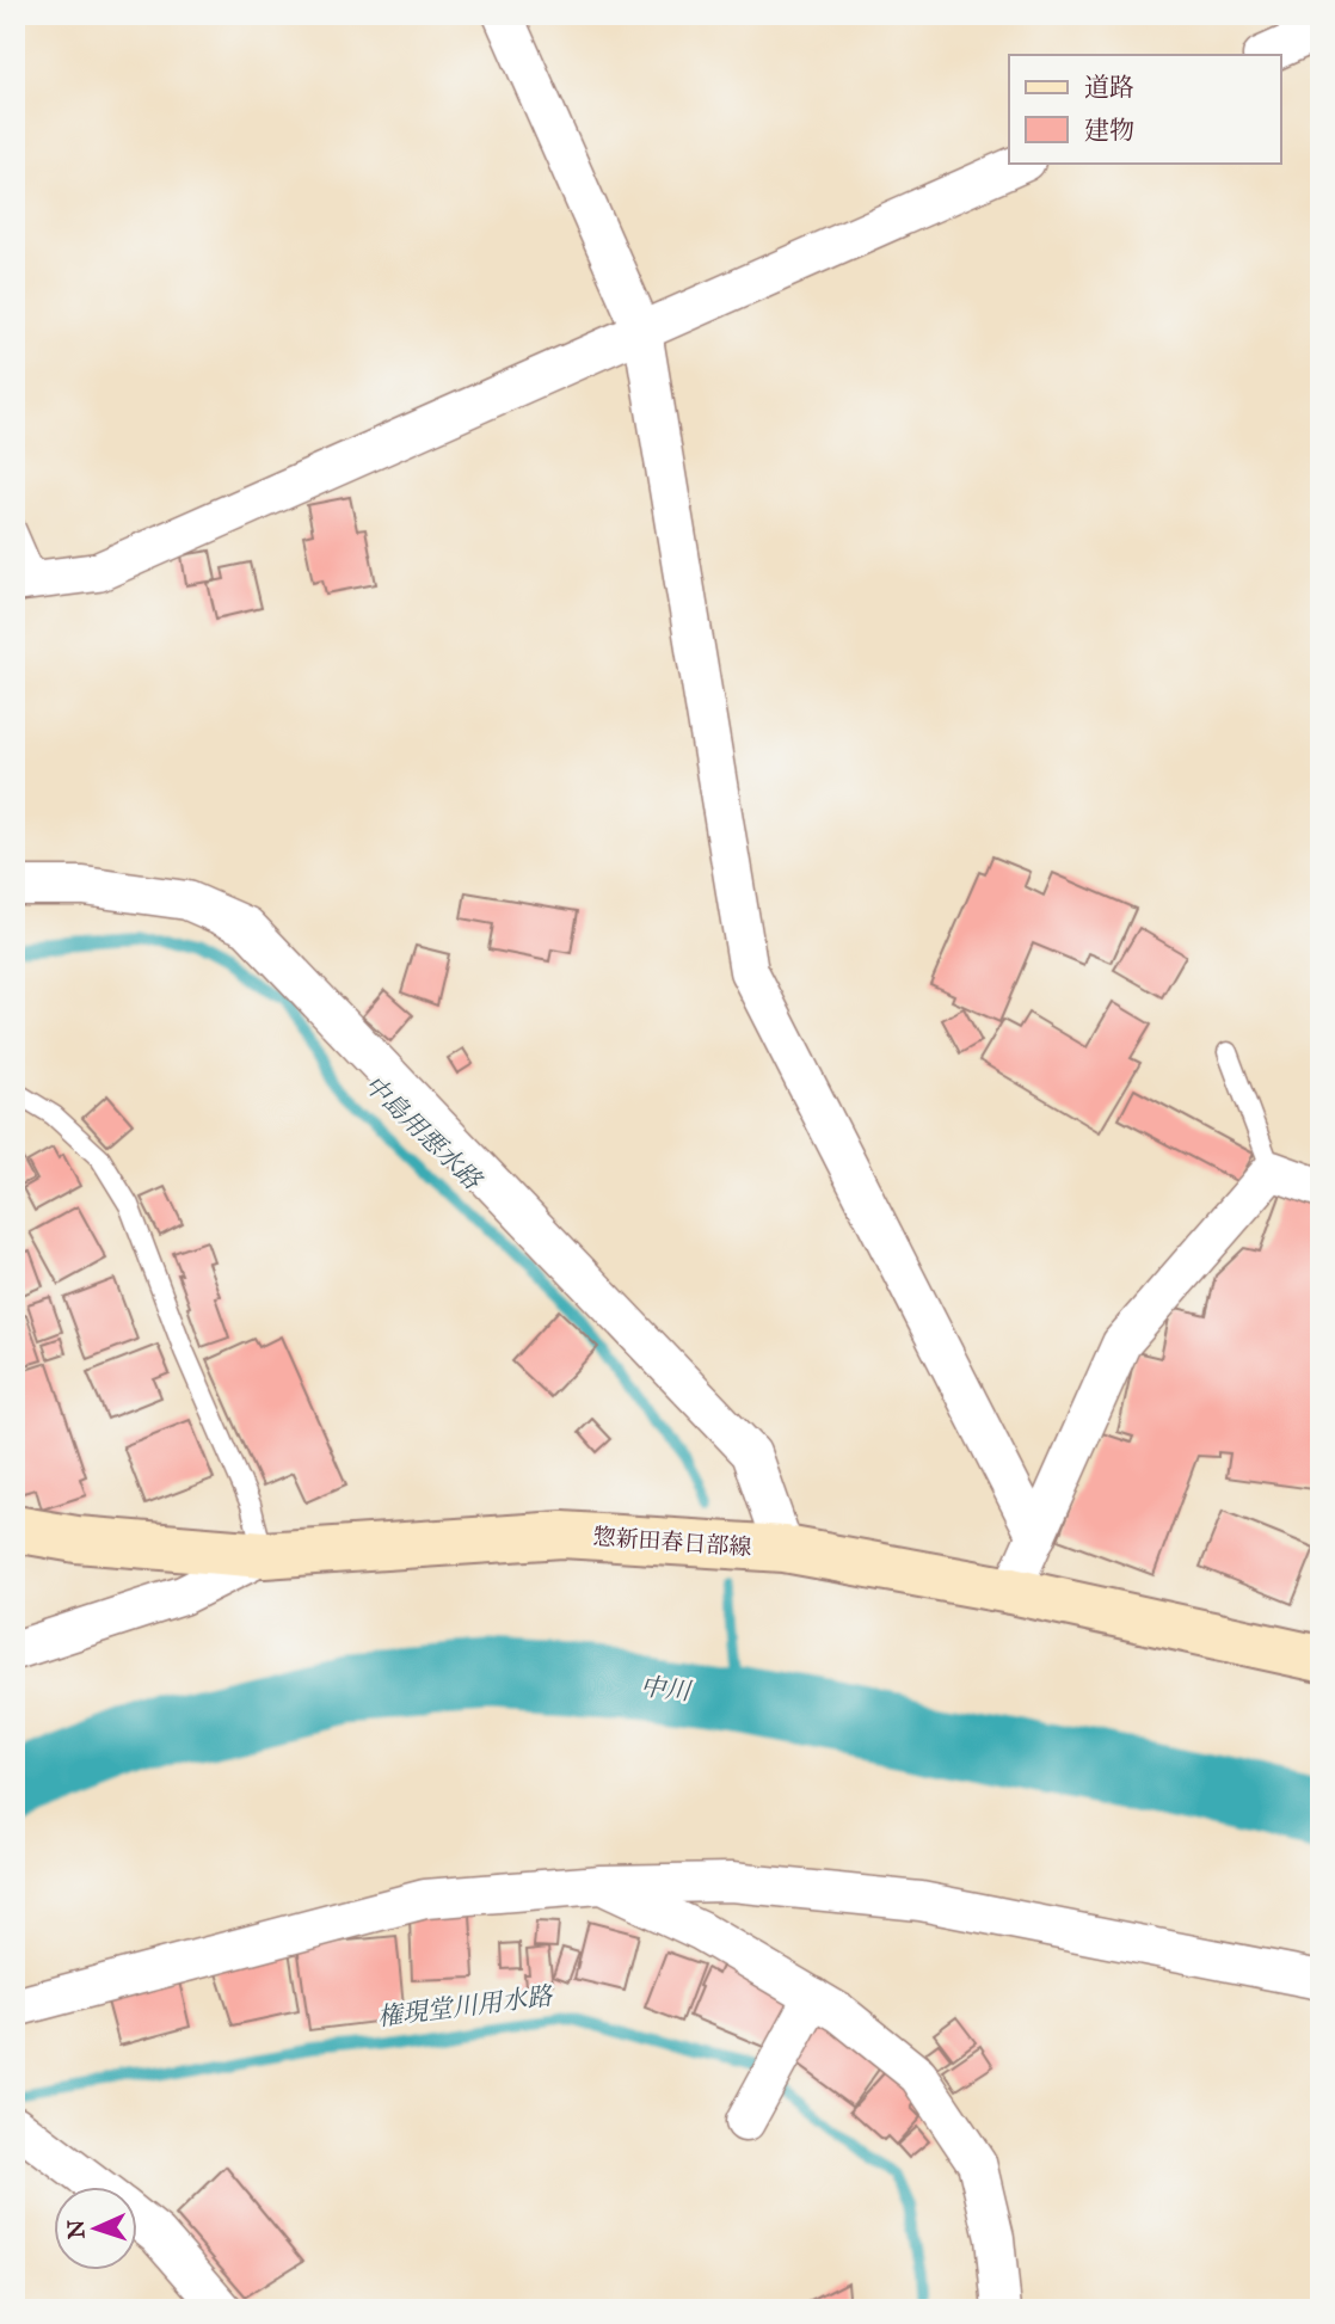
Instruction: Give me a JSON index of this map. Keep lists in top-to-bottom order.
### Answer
{
  "streets": {
    "main road": ["惣新田春日部線"]
  },
  "water": ["中島用悪水路", "中川", "権現堂川用水路"],
  "legend": ["道路", "建物"],
  "north": "left"
}
